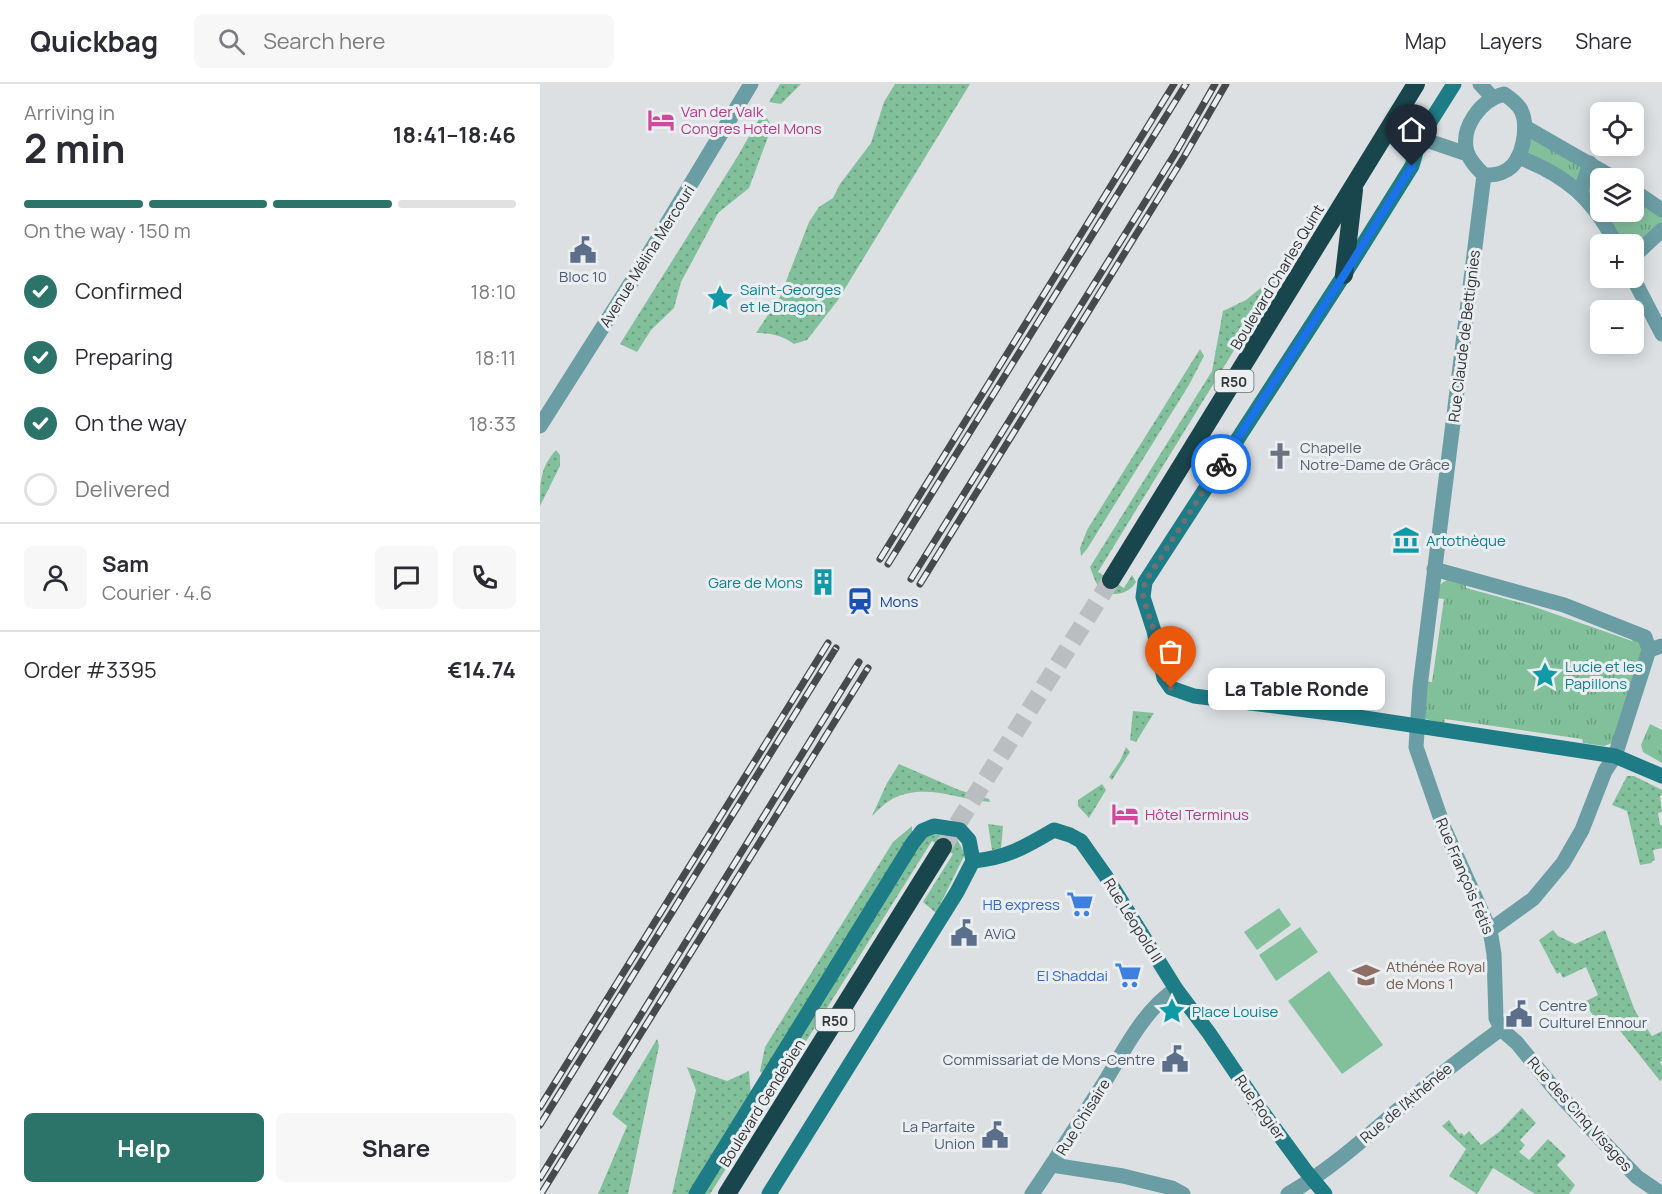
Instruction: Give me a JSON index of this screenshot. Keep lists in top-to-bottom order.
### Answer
{
  "streets": {
    "highway": ["Boulevard Charles Quint", "R50", "Boulevard Gendebien"],
    "street": [
      "Avenue Mélina Mercouri",
      "Rue Claude de Bettignies",
      "Rue François Fétis",
      "Rue Léopold II",
      "Rue de l'Athénée",
      "Rue Rogier",
      "Rue des Cinq Visages",
      "Rue Chisaire"
    ]
  },
  "crossings": [
    ["Rue Claude de Bettignies", "Rue François Fétis"],
    ["Rue François Fétis", "Rue de l'Athénée"],
    ["Rue François Fétis", "Rue des Cinq Visages"],
    ["Rue Léopold II", "Rue Rogier"],
    ["Rue Léopold II", "Rue Chisaire"],
    ["Rue de l'Athénée", "Rue Rogier"],
    ["Rue de l'Athénée", "Rue des Cinq Visages"],
    ["Rue Rogier", "Rue Chisaire"]
  ],
  "places": {
    "hotel": ["Van der Valk Congres Hotel Mons", "Hôtel Terminus"],
    "public building": [
      "Bloc 10",
      "AViQ",
      "Centre Culturel Ennour",
      "Commissariat de Mons-Centre",
      "La Parfaite Union"
    ],
    "place": ["Saint-Georges et le Dragon", "Lucie et les Papillons", "Place Louise"],
    "church": ["Chapelle Notre-Dame de Grâce"],
    "museum": ["Artothèque"],
    "building": ["Gare de Mons"],
    "station": ["Mons"],
    "other": ["La Table Ronde"],
    "supermarket": ["HB express", "El Shaddai"],
    "school or university": ["Athénée Royal de Mons 1"]
  },
  "page": {
    "header": "Quickbag",
    "search": "Search here",
    "nav": ["Map", "Layers", "Share"],
    "heading": ["2 min", "Arriving in", "18:41–18:46"],
    "panel": [
      "Sam",
      "Courier · 4.6",
      "Order #3395",
      "€14.74"
    ],
    "map_buttons": ["+", "−"],
    "bar": "On the way · 150 m",
    "list": [
      ["Confirmed", "18:10"],
      ["Preparing", "18:11"],
      ["On the way", "18:33"],
      "Delivered"
    ],
    "bubble": "La Table Ronde",
    "buttons": ["Help", "Share"]
  }
}
